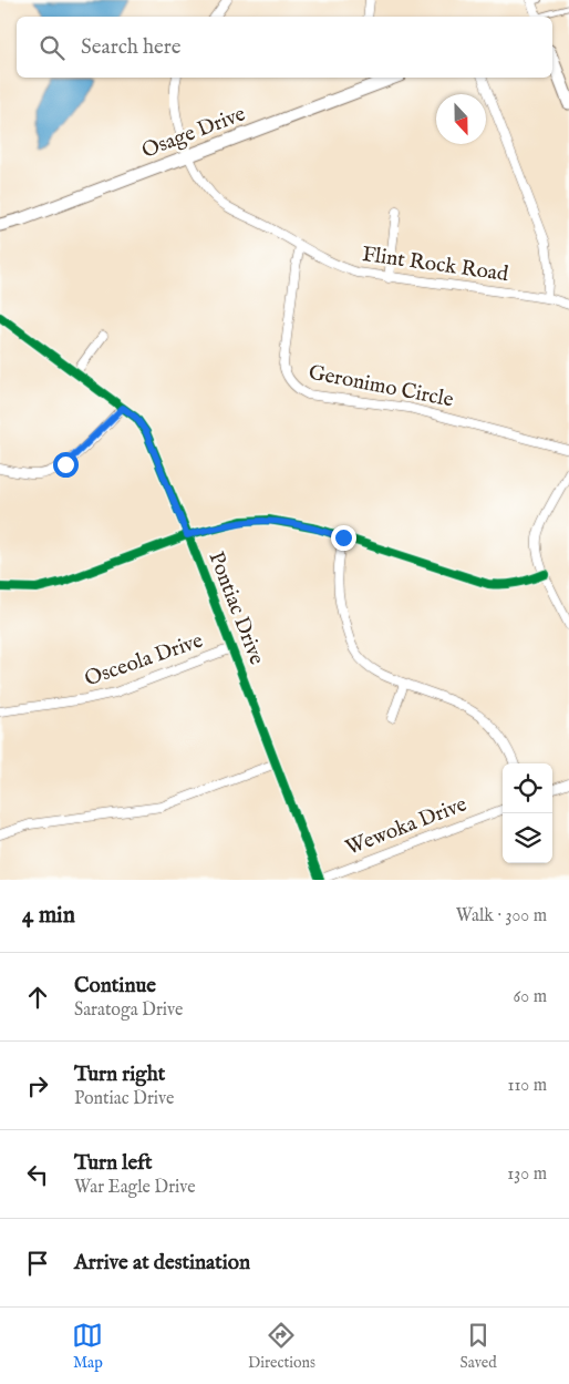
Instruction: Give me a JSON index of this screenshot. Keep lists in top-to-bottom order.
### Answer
{
  "streets": {
    "street": [
      "Osage Drive",
      "Flint Rock Road",
      "Geronimo Circle",
      "Pontiac Drive",
      "Osceola Drive",
      "Wewoka Drive"
    ]
  },
  "crossings": [
    ["Osage Drive", "Flint Rock Road"],
    ["Flint Rock Road", "Geronimo Circle"],
    ["Pontiac Drive", "Osceola Drive"],
    ["Pontiac Drive", "Wewoka Drive"]
  ],
  "north": "bottom",
  "page": {
    "search": "Search here",
    "heading": ["4 min", "Walk · 300 m"],
    "list": [
      ["Continue", "Saratoga Drive", "60 m"],
      ["Turn right", "Pontiac Drive", "110 m"],
      ["Turn left", "War Eagle Drive", "130 m"],
      "Arrive at destination"
    ],
    "nav": ["Map", "Directions", "Saved"]
  }
}
